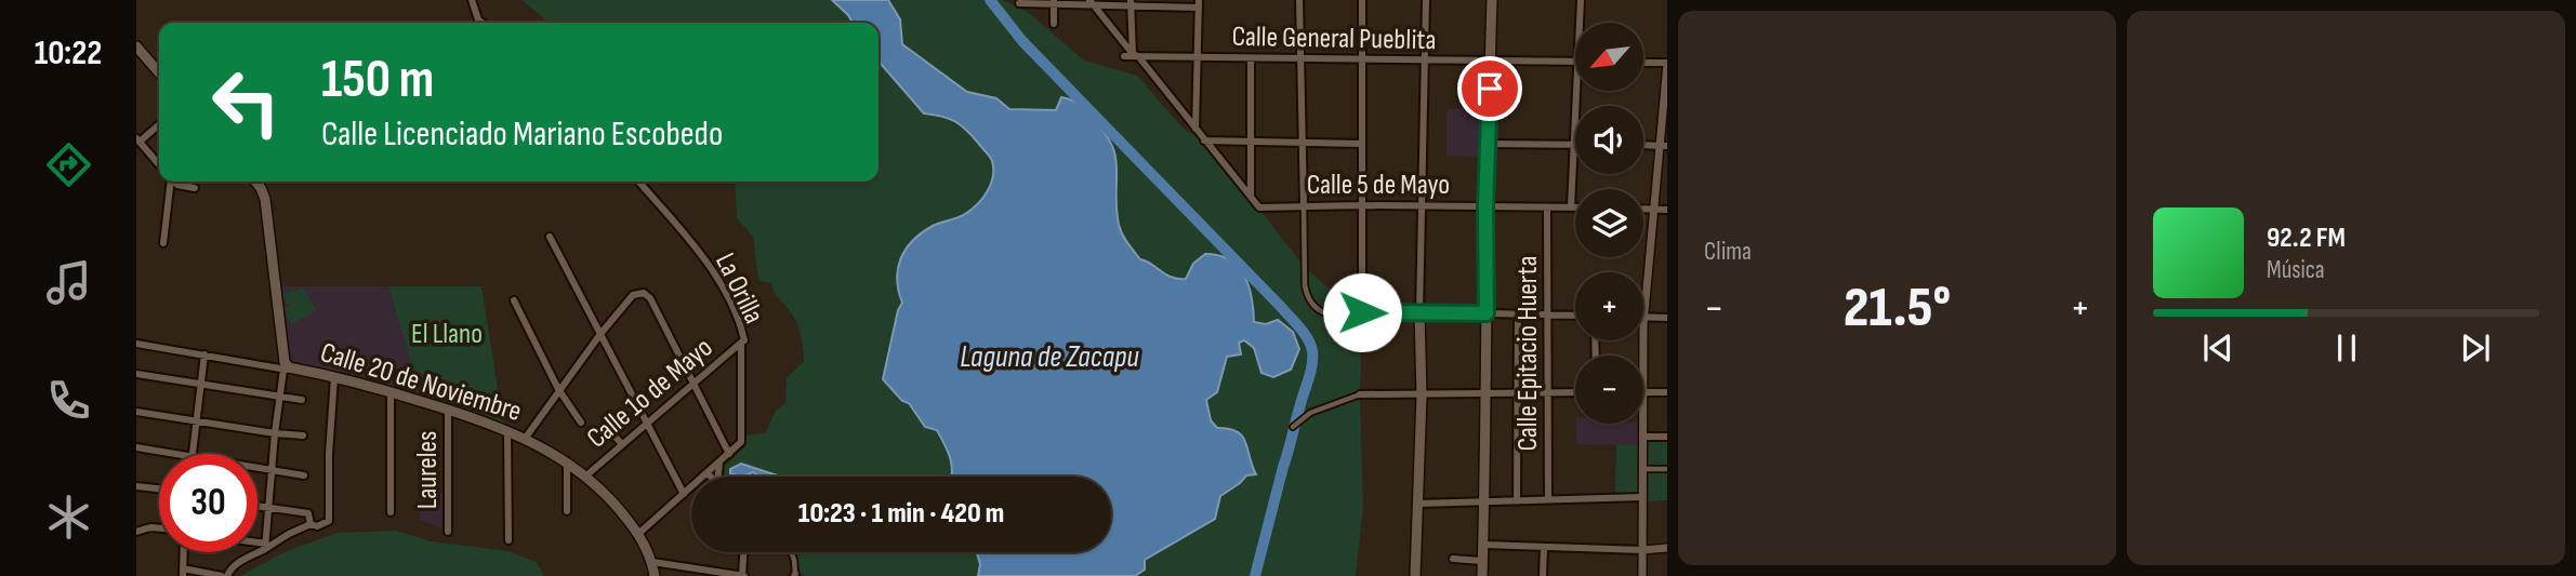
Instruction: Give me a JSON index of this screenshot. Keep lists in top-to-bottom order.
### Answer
{
  "streets": {
    "main road": ["Calle 20 de Noviembre"],
    "street": [
      "Calle General Pueblita",
      "Calle 5 de Mayo",
      "La Orilla",
      "Calle Epitacio Huerta",
      "Calle 1o de Mayo",
      "Laureles"
    ]
  },
  "crossings": [
    ["Calle 5 de Mayo", "Calle Epitacio Huerta"],
    ["La Orilla", "Calle 1o de Mayo"],
    ["Calle 20 de Noviembre", "Calle 1o de Mayo"],
    ["Calle 20 de Noviembre", "Laureles"]
  ],
  "water": ["Laguna de Zacapu"],
  "parks": ["El Llano"],
  "north": "bottom left",
  "page": {
    "tabs": "10:22",
    "tile": "Clima",
    "map_buttons": ["+", "−"],
    "turn": ["150 m", "Calle Licenciado Mariano Escobedo"],
    "song": ["92.2 FM", "Música"],
    "heat": ["−", "21.5°", "+"],
    "limit": "30",
    "trip": "10:23 · 1 min · 420 m"
  }
}
